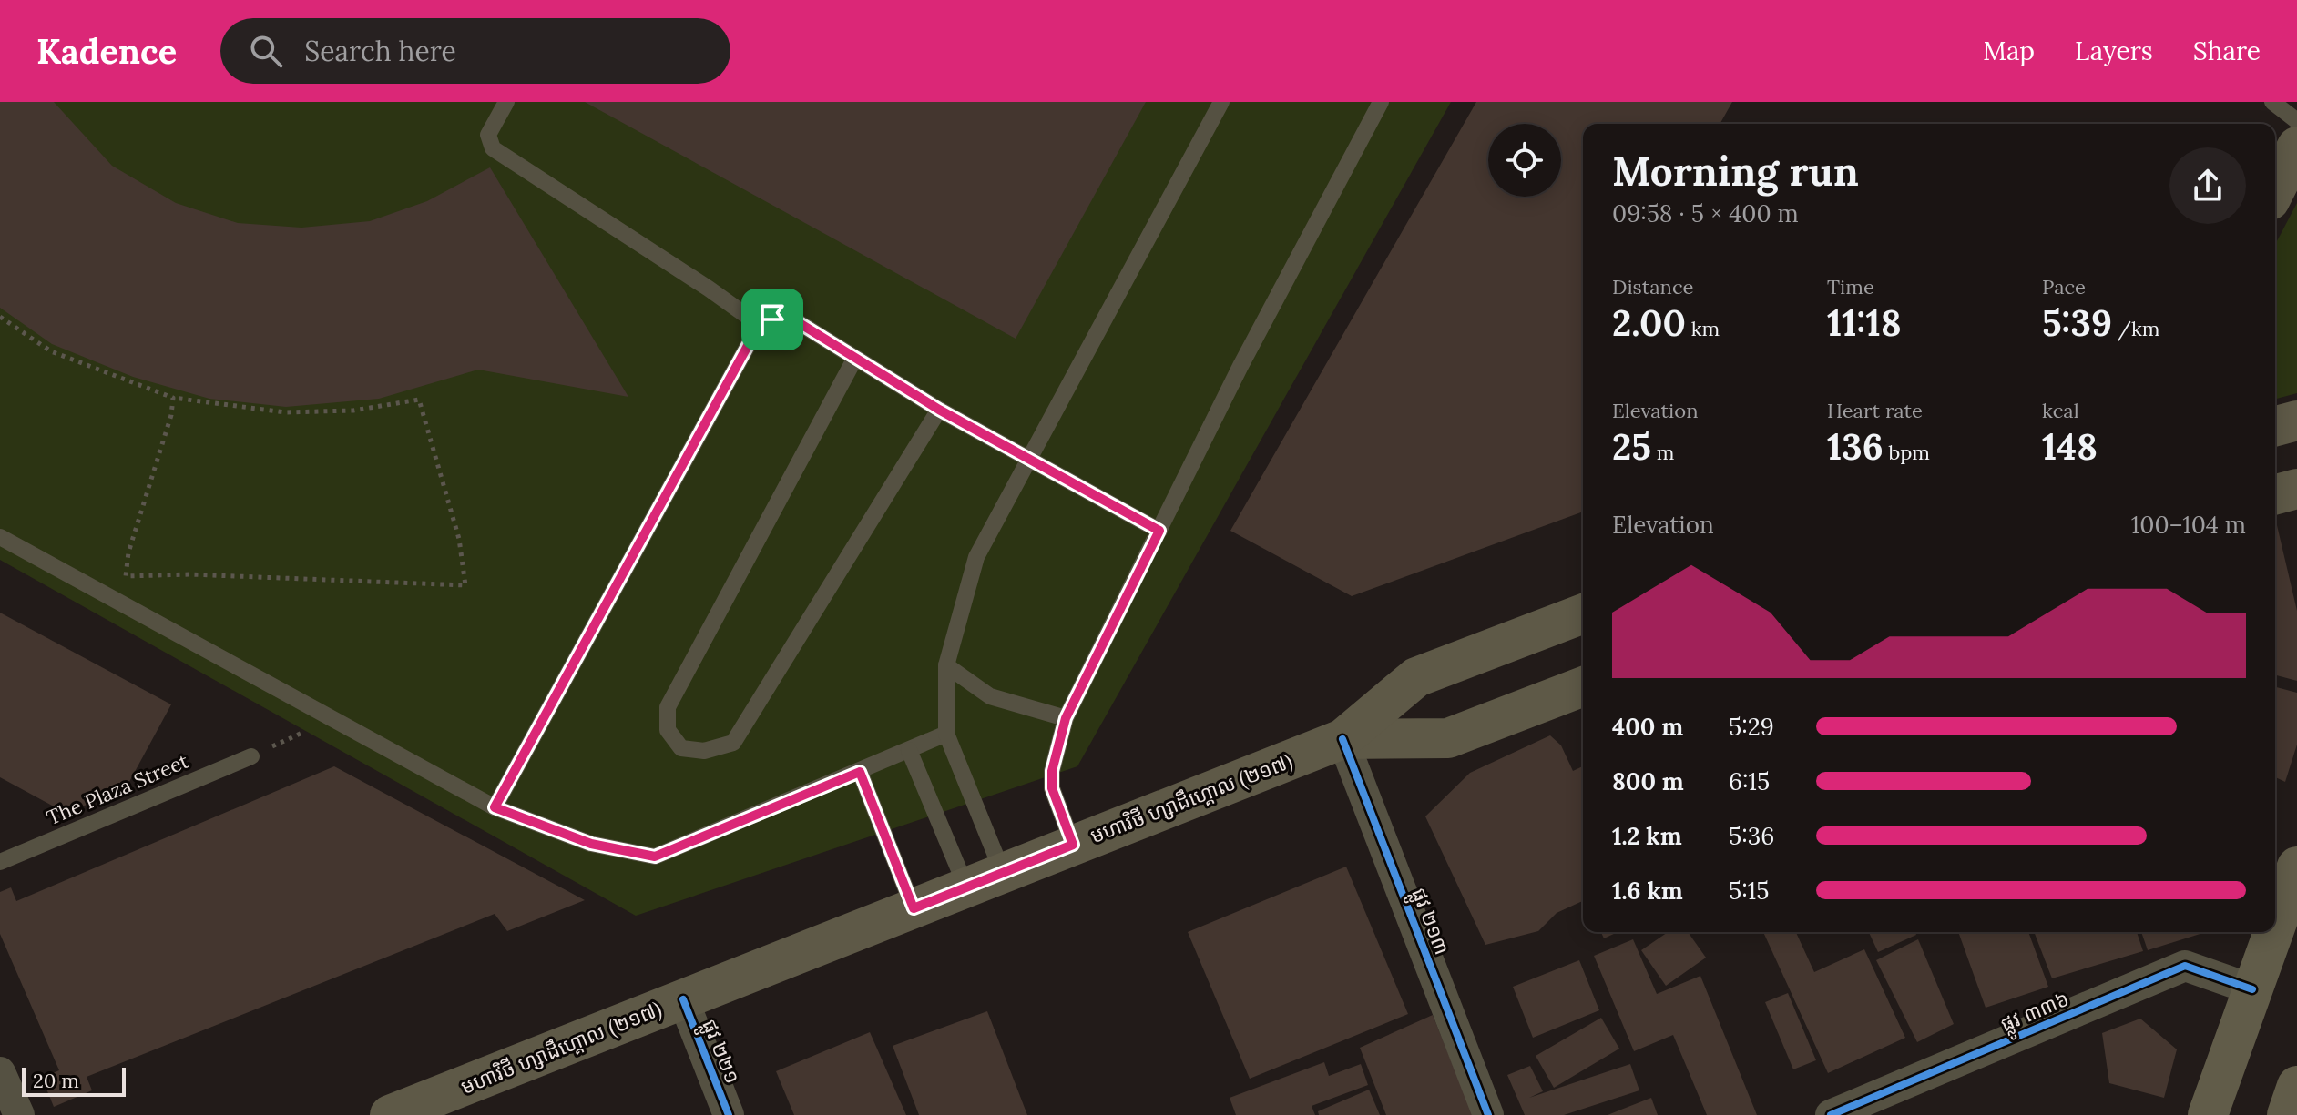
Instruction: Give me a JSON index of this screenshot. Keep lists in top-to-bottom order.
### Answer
{
  "streets": {
    "main road": ["មហាវិថី ហ្សាដឹហ្គោល (២១៧)"],
    "street": ["ផ្លូវ ២១៣", "ផ្លូវ ៣៣៦", "ផ្លូវ ២២១"],
    "lane": ["The Plaza Street"]
  },
  "crossings": [
    ["មហាវិថី ហ្សាដឹហ្គោល (២១៧)", "ផ្លូវ ២១៣"],
    ["មហាវិថី ហ្សាដឹហ្គោល (២១៧)", "ផ្លូវ ២២១"]
  ],
  "scale_bar": "20 m",
  "page": {
    "header": "Kadence",
    "search": "Search here",
    "nav": ["Map", "Layers", "Share"],
    "heading": ["Morning run", "09:58 · 5 × 400 m"],
    "stats": [
      ["Distance", "2.00 km"],
      ["Time", "11:18"],
      ["Pace", "5:39 /km"],
      ["Elevation", "25 m"],
      ["Heart rate", "136 bpm"],
      ["kcal", "148"]
    ],
    "chart": ["Elevation", "100–104 m"],
    "list": [
      {
        "name": "400 m",
        "note": "5:29"
      },
      {
        "name": "800 m",
        "note": "6:15"
      },
      {
        "name": "1.2 km",
        "note": "5:36"
      },
      {
        "name": "1.6 km",
        "note": "5:15"
      }
    ],
    "scale": "20 m"
  }
}
